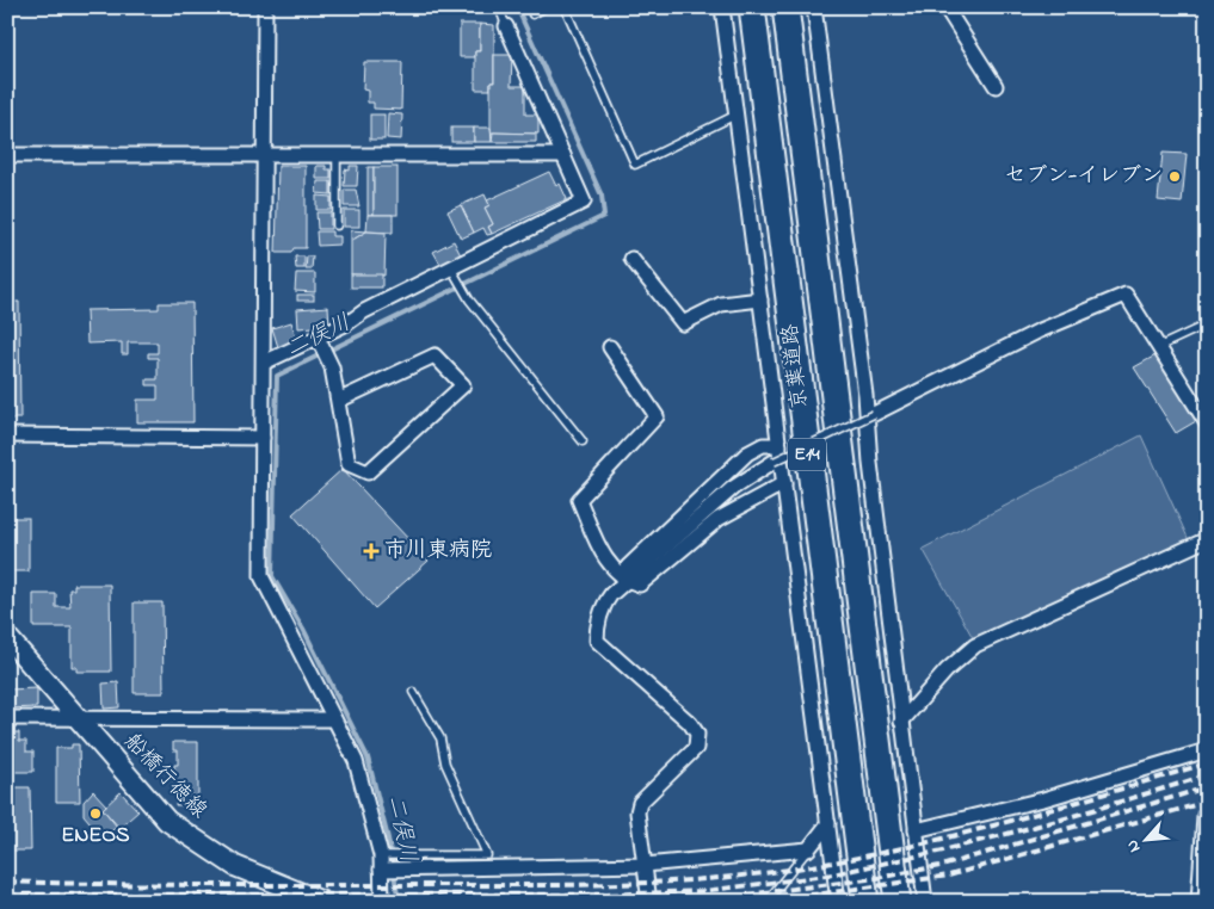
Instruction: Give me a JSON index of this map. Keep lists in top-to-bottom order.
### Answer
{
  "streets": {
    "highway": ["京葉道路", "E14"],
    "main road": ["船橋行徳線"]
  },
  "water": ["二俣川"],
  "places": {
    "other": ["セブン-イレブン", "ENEOS"],
    "health": ["市川東病院"]
  },
  "north": "bottom left"
}
